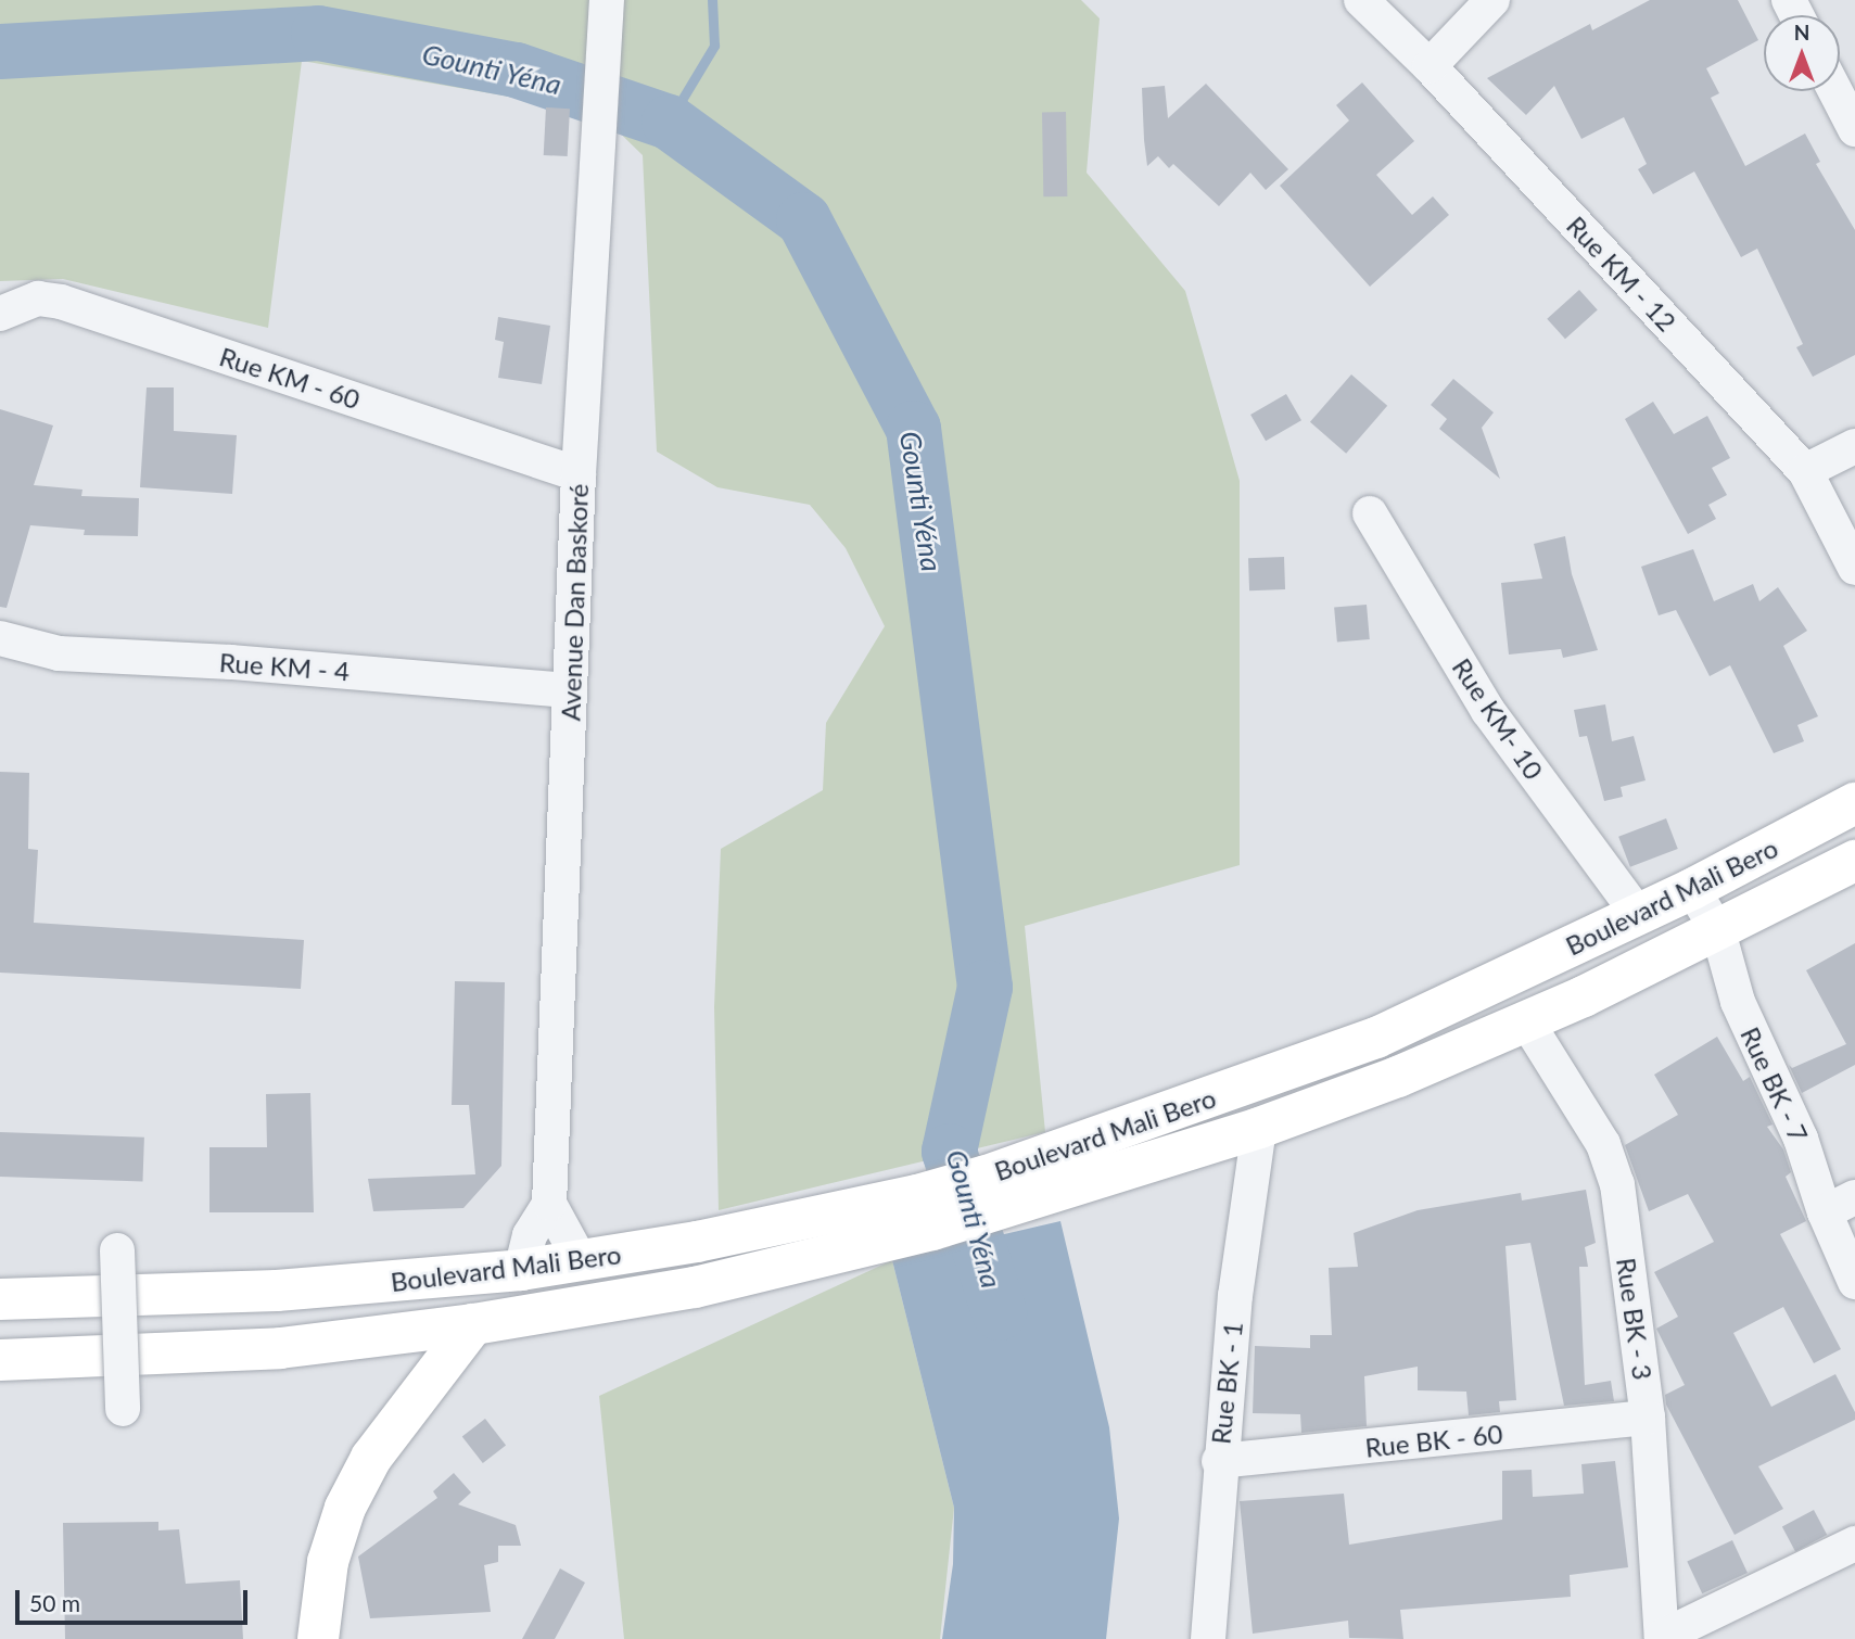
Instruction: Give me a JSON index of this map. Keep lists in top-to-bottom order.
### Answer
{
  "streets": {
    "main road": ["Boulevard Mali Bero"],
    "street": [
      "Rue KM - 12",
      "Rue KM - 60",
      "Avenue Dan Baskoré",
      "Rue KM - 4",
      "Rue KM- 10",
      "Rue BK - 7",
      "Rue BK - 3",
      "Rue BK - 1",
      "Rue BK - 60"
    ]
  },
  "crossings": [
    ["Rue KM - 60", "Avenue Dan Baskoré"],
    ["Avenue Dan Baskoré", "Rue KM - 4"],
    ["Avenue Dan Baskoré", "Boulevard Mali Bero"],
    ["Rue KM- 10", "Boulevard Mali Bero"],
    ["Boulevard Mali Bero", "Rue BK - 7"],
    ["Boulevard Mali Bero", "Rue BK - 3"],
    ["Boulevard Mali Bero", "Rue BK - 1"],
    ["Rue BK - 3", "Rue BK - 60"],
    ["Rue BK - 1", "Rue BK - 60"]
  ],
  "water": ["Gounti Yéna"],
  "scale_bar": "50 m",
  "north": "top"
}
